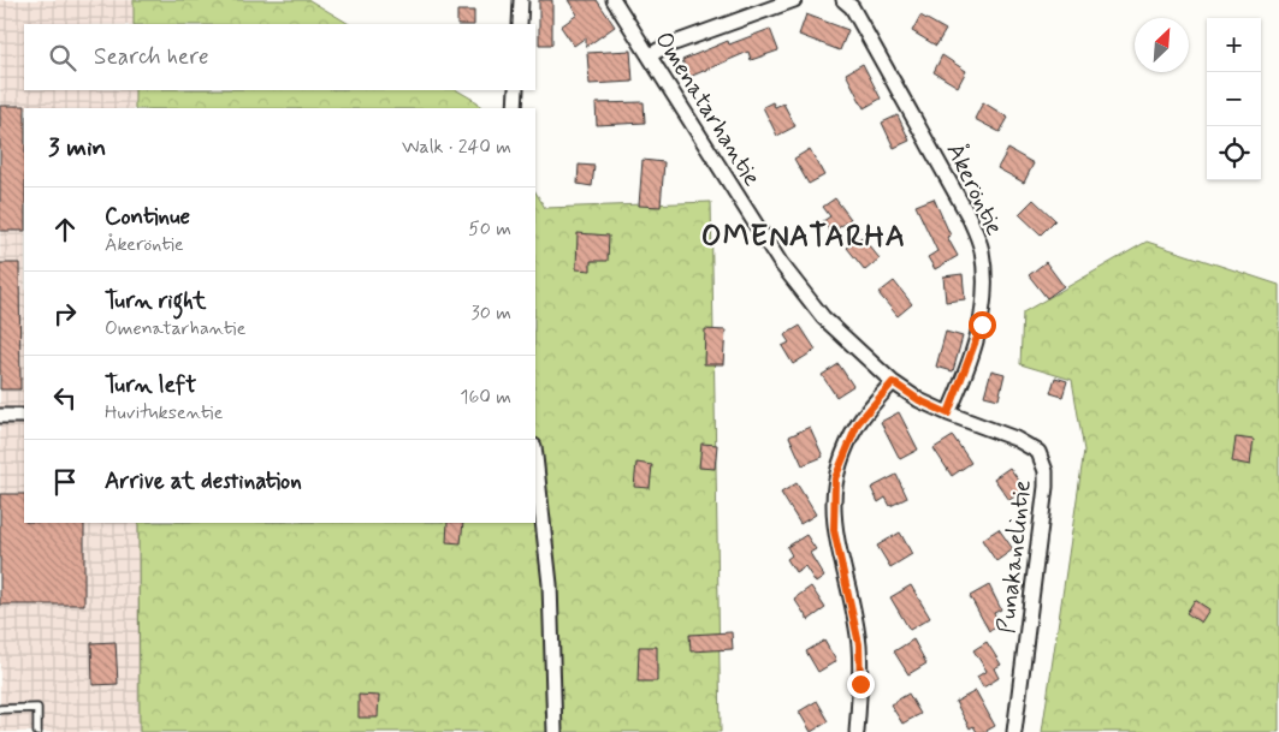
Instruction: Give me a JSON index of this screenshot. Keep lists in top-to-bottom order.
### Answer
{
  "streets": {
    "street": ["Omenatarhantie", "Åkeröntie", "Punakanelintie"]
  },
  "crossings": [
    ["Omenatarhantie", "Åkeröntie"],
    ["Omenatarhantie", "Punakanelintie"]
  ],
  "districts": ["OMENATARHA"],
  "north": "top right",
  "page": {
    "map_buttons": ["+", "−"],
    "search": "Search here",
    "heading": ["3 min", "Walk · 240 m"],
    "list": [
      ["Continue", "Åkeröntie", "50 m"],
      ["Turn right", "Omenatarhantie", "30 m"],
      ["Turn left", "Huvituksentie", "160 m"],
      "Arrive at destination"
    ]
  }
}
